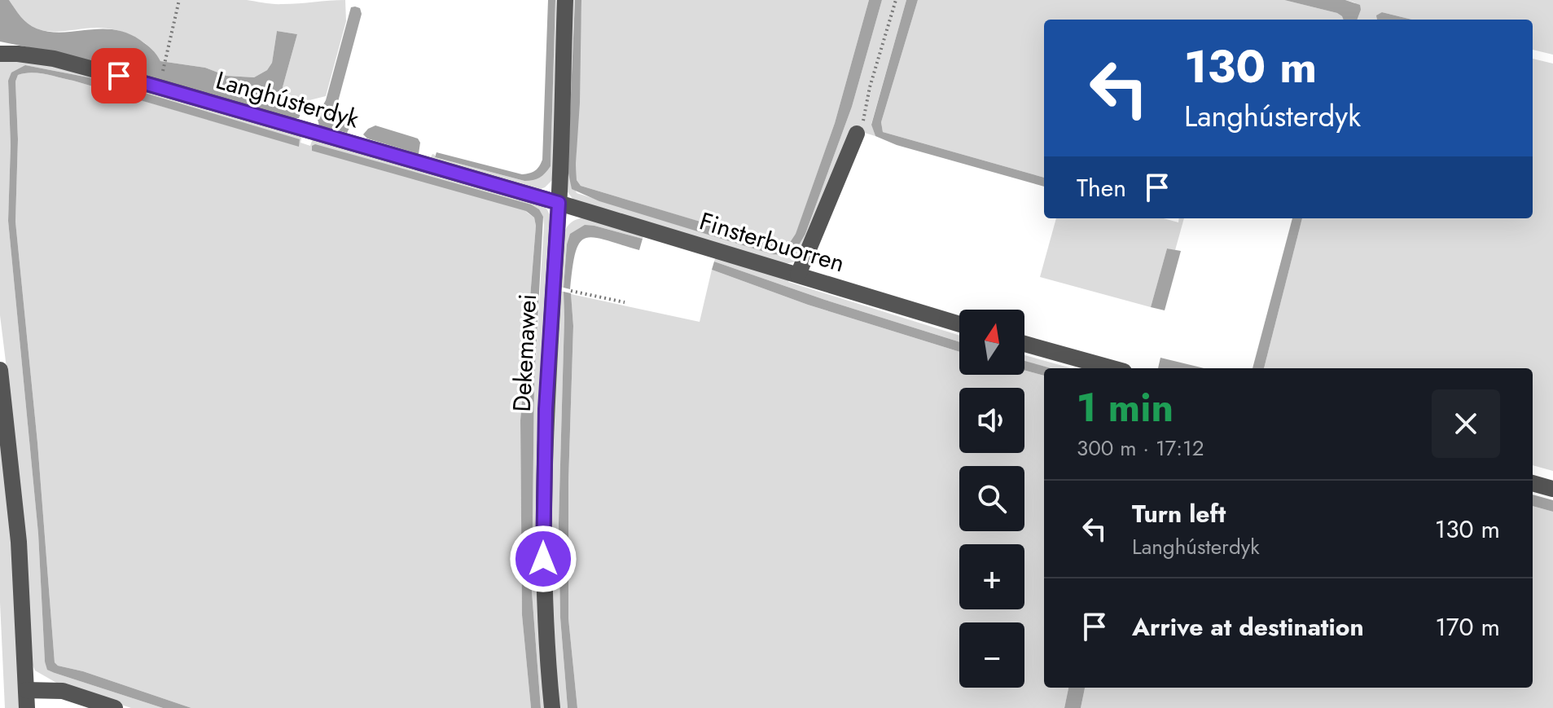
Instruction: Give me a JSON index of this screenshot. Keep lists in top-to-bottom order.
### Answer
{
  "streets": {
    "street": ["Langhústerdyk", "Finsterbuorren", "Dekemawei"]
  },
  "crossings": [
    ["Langhústerdyk", "Finsterbuorren"],
    ["Langhústerdyk", "Dekemawei"],
    ["Finsterbuorren", "Dekemawei"]
  ],
  "north": "top",
  "page": {
    "turn": ["130 m", "Langhústerdyk"],
    "then": "Then",
    "map_buttons": ["+", "−"],
    "heading": ["1 min", "300 m · 17:12"],
    "list": [
      {
        "name": "Turn left",
        "note": "Langhústerdyk",
        "value": "130 m"
      },
      {
        "name": "Arrive at destination",
        "value": "170 m"
      }
    ]
  }
}
